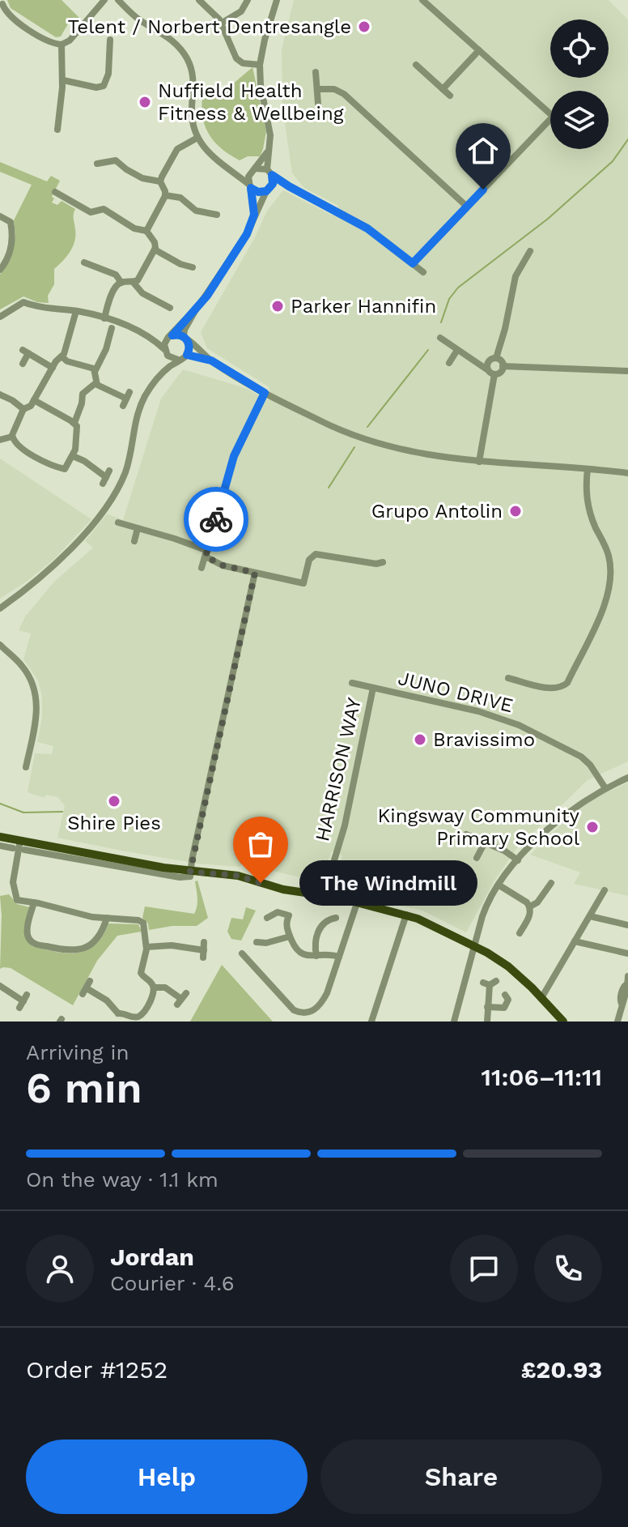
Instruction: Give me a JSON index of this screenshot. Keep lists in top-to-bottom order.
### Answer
{
  "streets": {
    "street": ["JUNO DRIVE", "HARRISON WAY"]
  },
  "crossings": [
    ["JUNO DRIVE", "HARRISON WAY"]
  ],
  "places": [
    "Telent / Norbert Dentresangle",
    "Nuffield Health Fitness & Wellbeing",
    "Parker Hannifin",
    "Grupo Antolin",
    "Bravissimo",
    "Shire Pies",
    "Kingsway Community Primary School",
    "The Windmill"
  ],
  "page": {
    "bubble": "The Windmill",
    "heading": ["6 min", "Arriving in", "11:06–11:11"],
    "panel": [
      "Jordan",
      "Courier · 4.6",
      "Order #1252",
      "£20.93"
    ],
    "bar": "On the way · 1.1 km",
    "buttons": ["Help", "Share"]
  }
}
